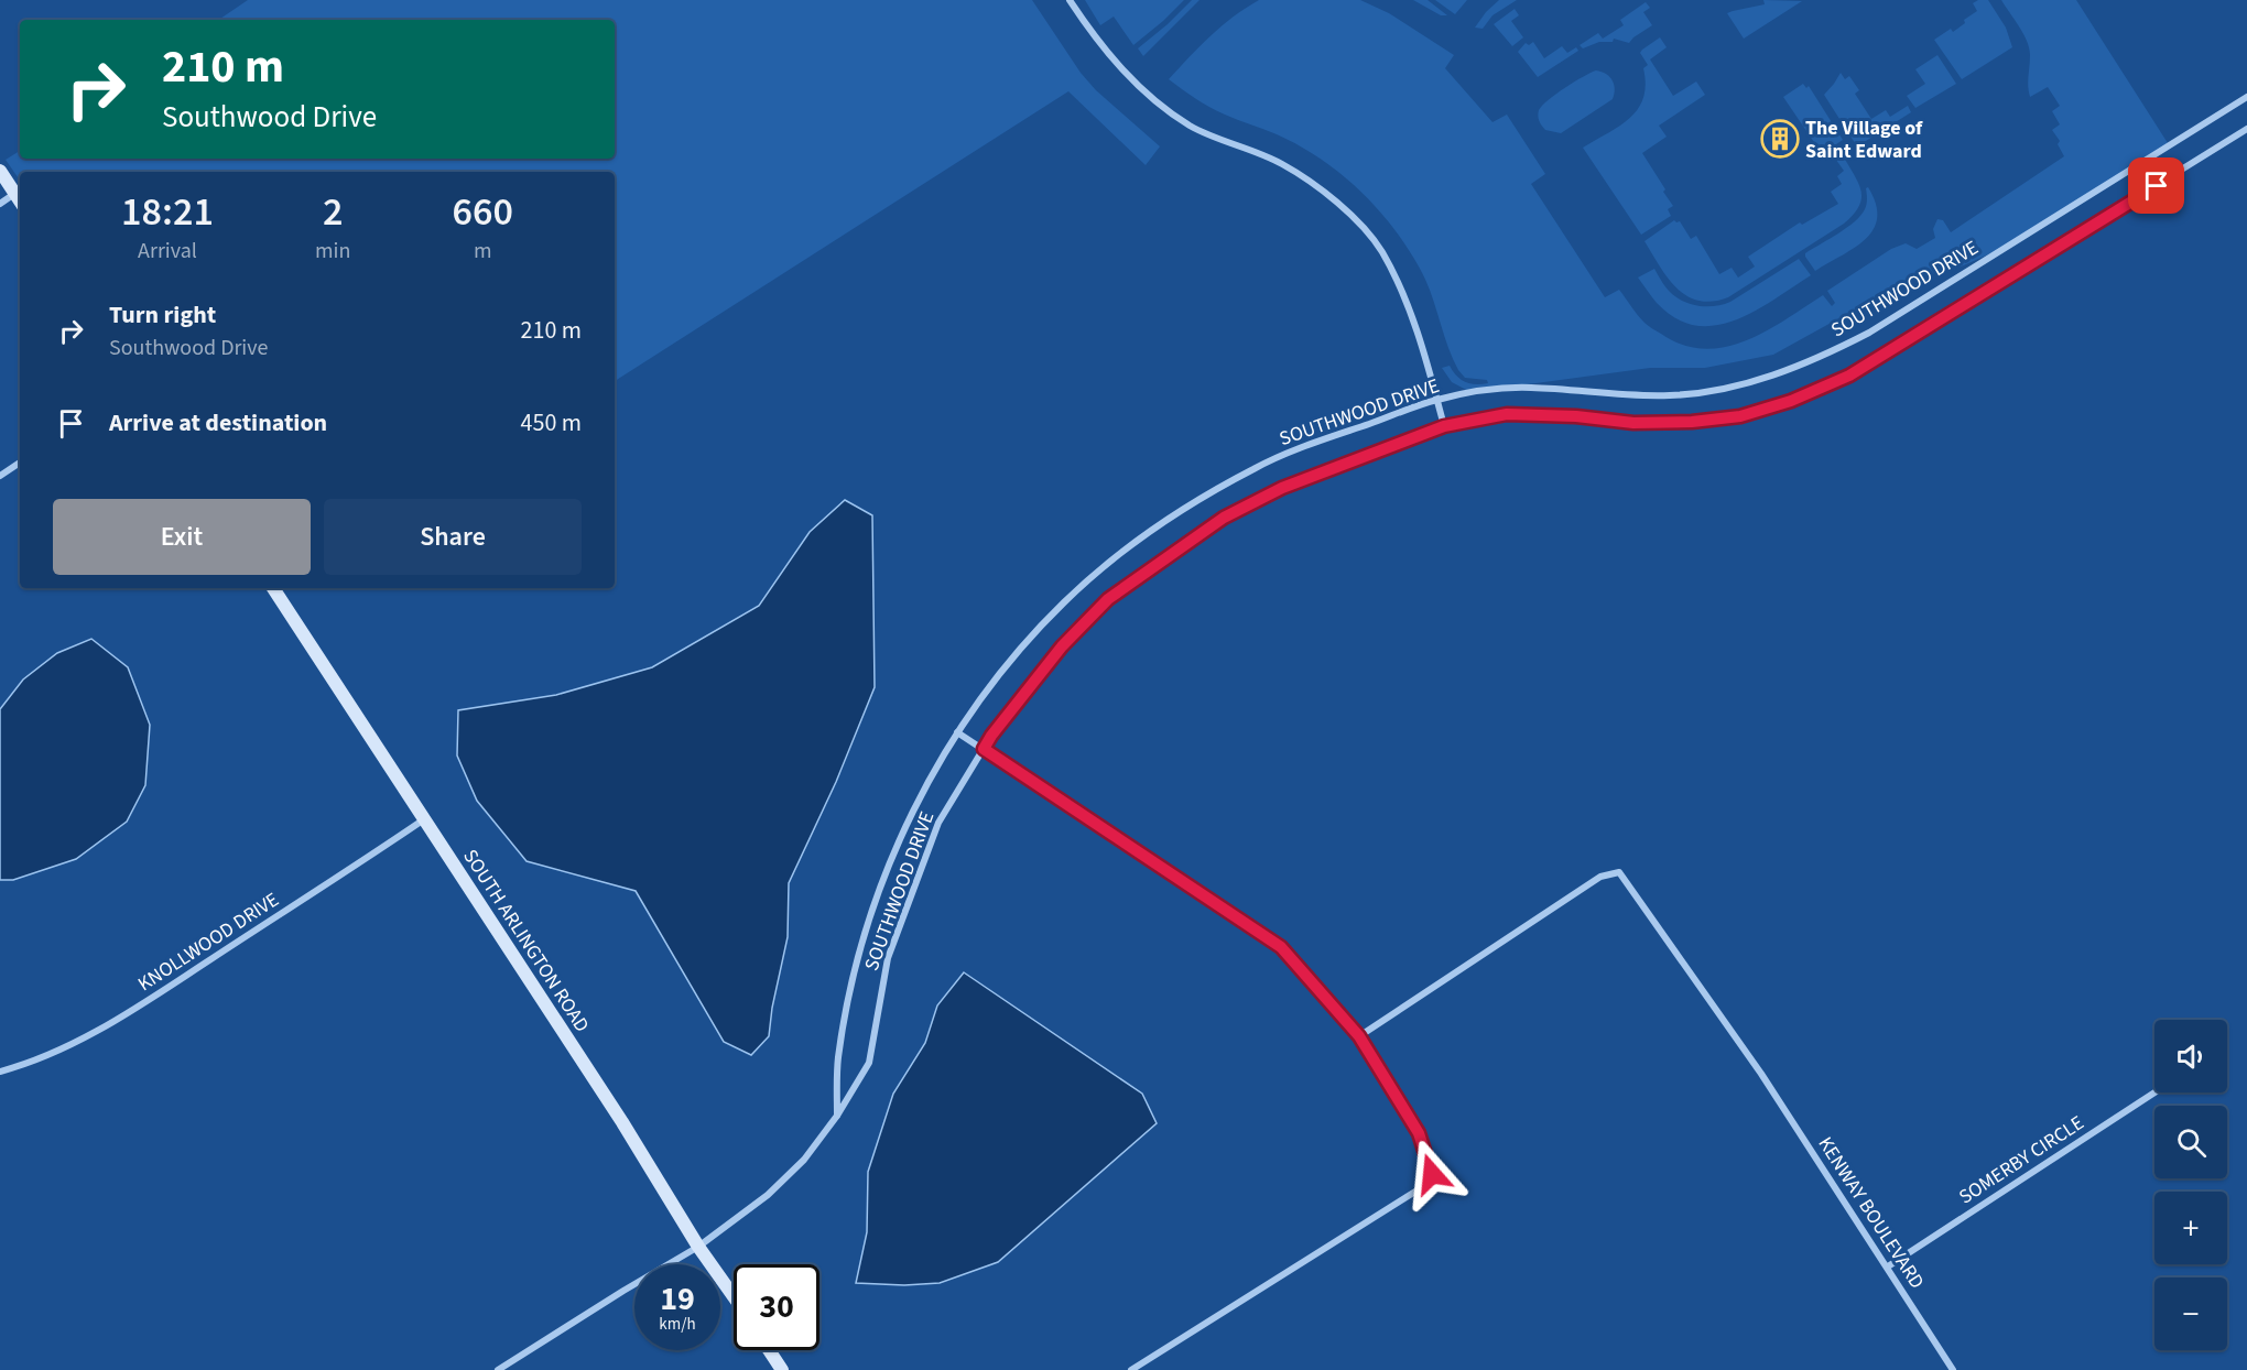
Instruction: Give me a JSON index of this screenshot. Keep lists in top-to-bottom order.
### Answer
{
  "streets": {
    "main road": ["SOUTH ARLINGTON ROAD"],
    "street": [
      "SOUTHWOOD DRIVE",
      "KNOLLWOOD DRIVE",
      "SOMERBY CIRCLE",
      "KENWAY BOULEVARD"
    ]
  },
  "crossings": [
    ["SOUTHWOOD DRIVE", "SOUTH ARLINGTON ROAD"],
    ["SOUTH ARLINGTON ROAD", "KNOLLWOOD DRIVE"],
    ["SOMERBY CIRCLE", "KENWAY BOULEVARD"]
  ],
  "places": {
    "building": ["The Village of Saint Edward"]
  },
  "page": {
    "turn": ["210 m", "Southwood Drive"],
    "eta": [
      "18:21",
      "Arrival",
      "2",
      "min",
      "660",
      "m"
    ],
    "list": [
      {
        "name": "Turn right",
        "note": "Southwood Drive",
        "value": "210 m"
      },
      {
        "name": "Arrive at destination",
        "value": "450 m"
      }
    ],
    "buttons": ["Exit", "Share"],
    "map_buttons": ["+", "−"],
    "speed": "19 km/h",
    "limit": "30"
  }
}
